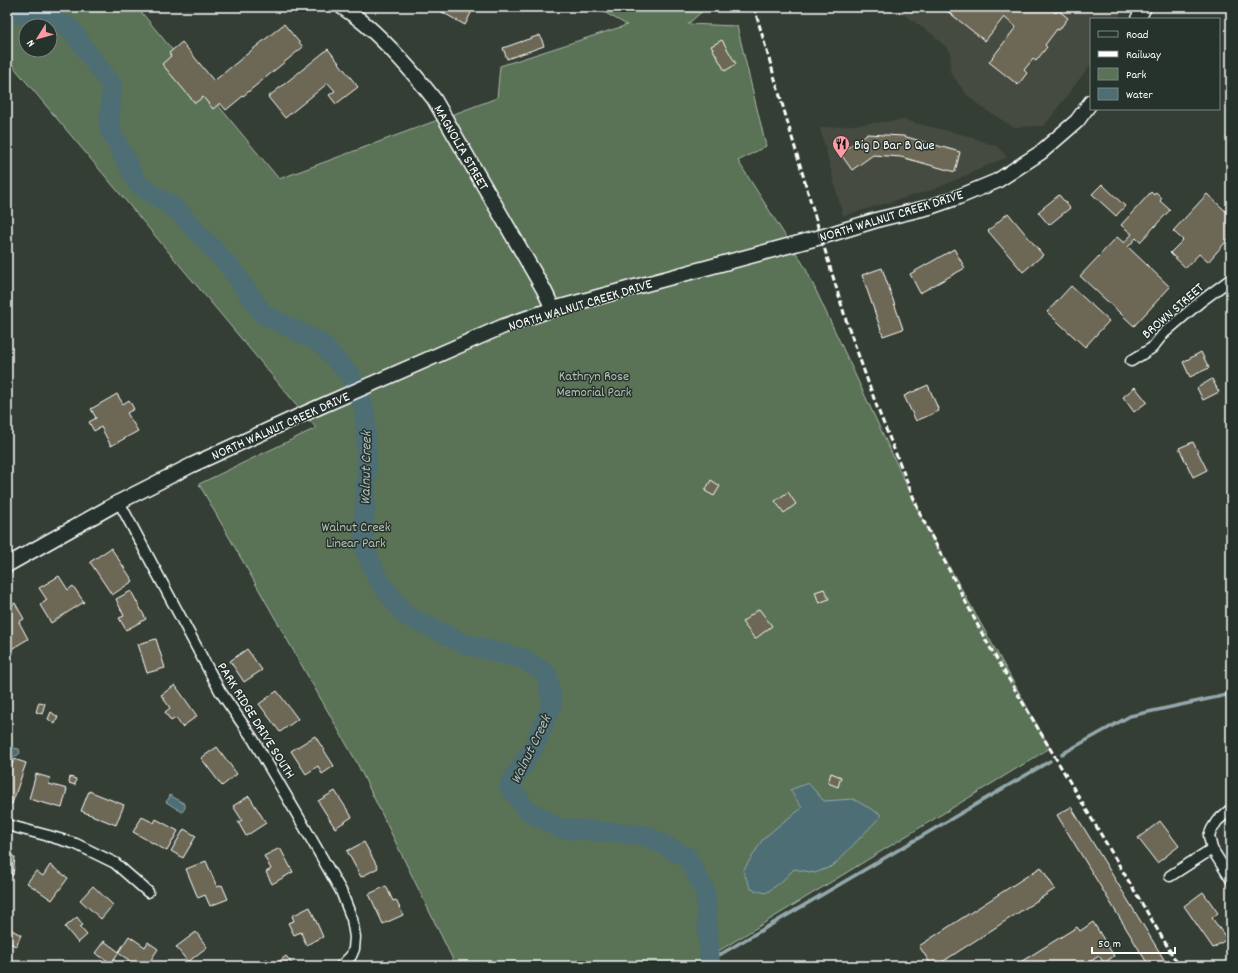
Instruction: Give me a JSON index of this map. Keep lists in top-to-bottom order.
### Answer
{
  "streets": {
    "main road": ["MAGNOLIA STREET", "NORTH WALNUT CREEK DRIVE"],
    "street": ["BROWN STREET", "PARK RIDGE DRIVE SOUTH"]
  },
  "crossings": [
    ["MAGNOLIA STREET", "NORTH WALNUT CREEK DRIVE"],
    ["NORTH WALNUT CREEK DRIVE", "PARK RIDGE DRIVE SOUTH"]
  ],
  "water": ["Walnut Creek"],
  "parks": ["Kathryn Rose Memorial Park", "Walnut Creek Linear Park"],
  "places": {
    "restaurant": ["Big D Bar B Que"]
  },
  "legend": [
    "Road",
    "Railway",
    "Park",
    "Water"
  ],
  "scale_bar": "50 m",
  "north": "bottom left"
}
